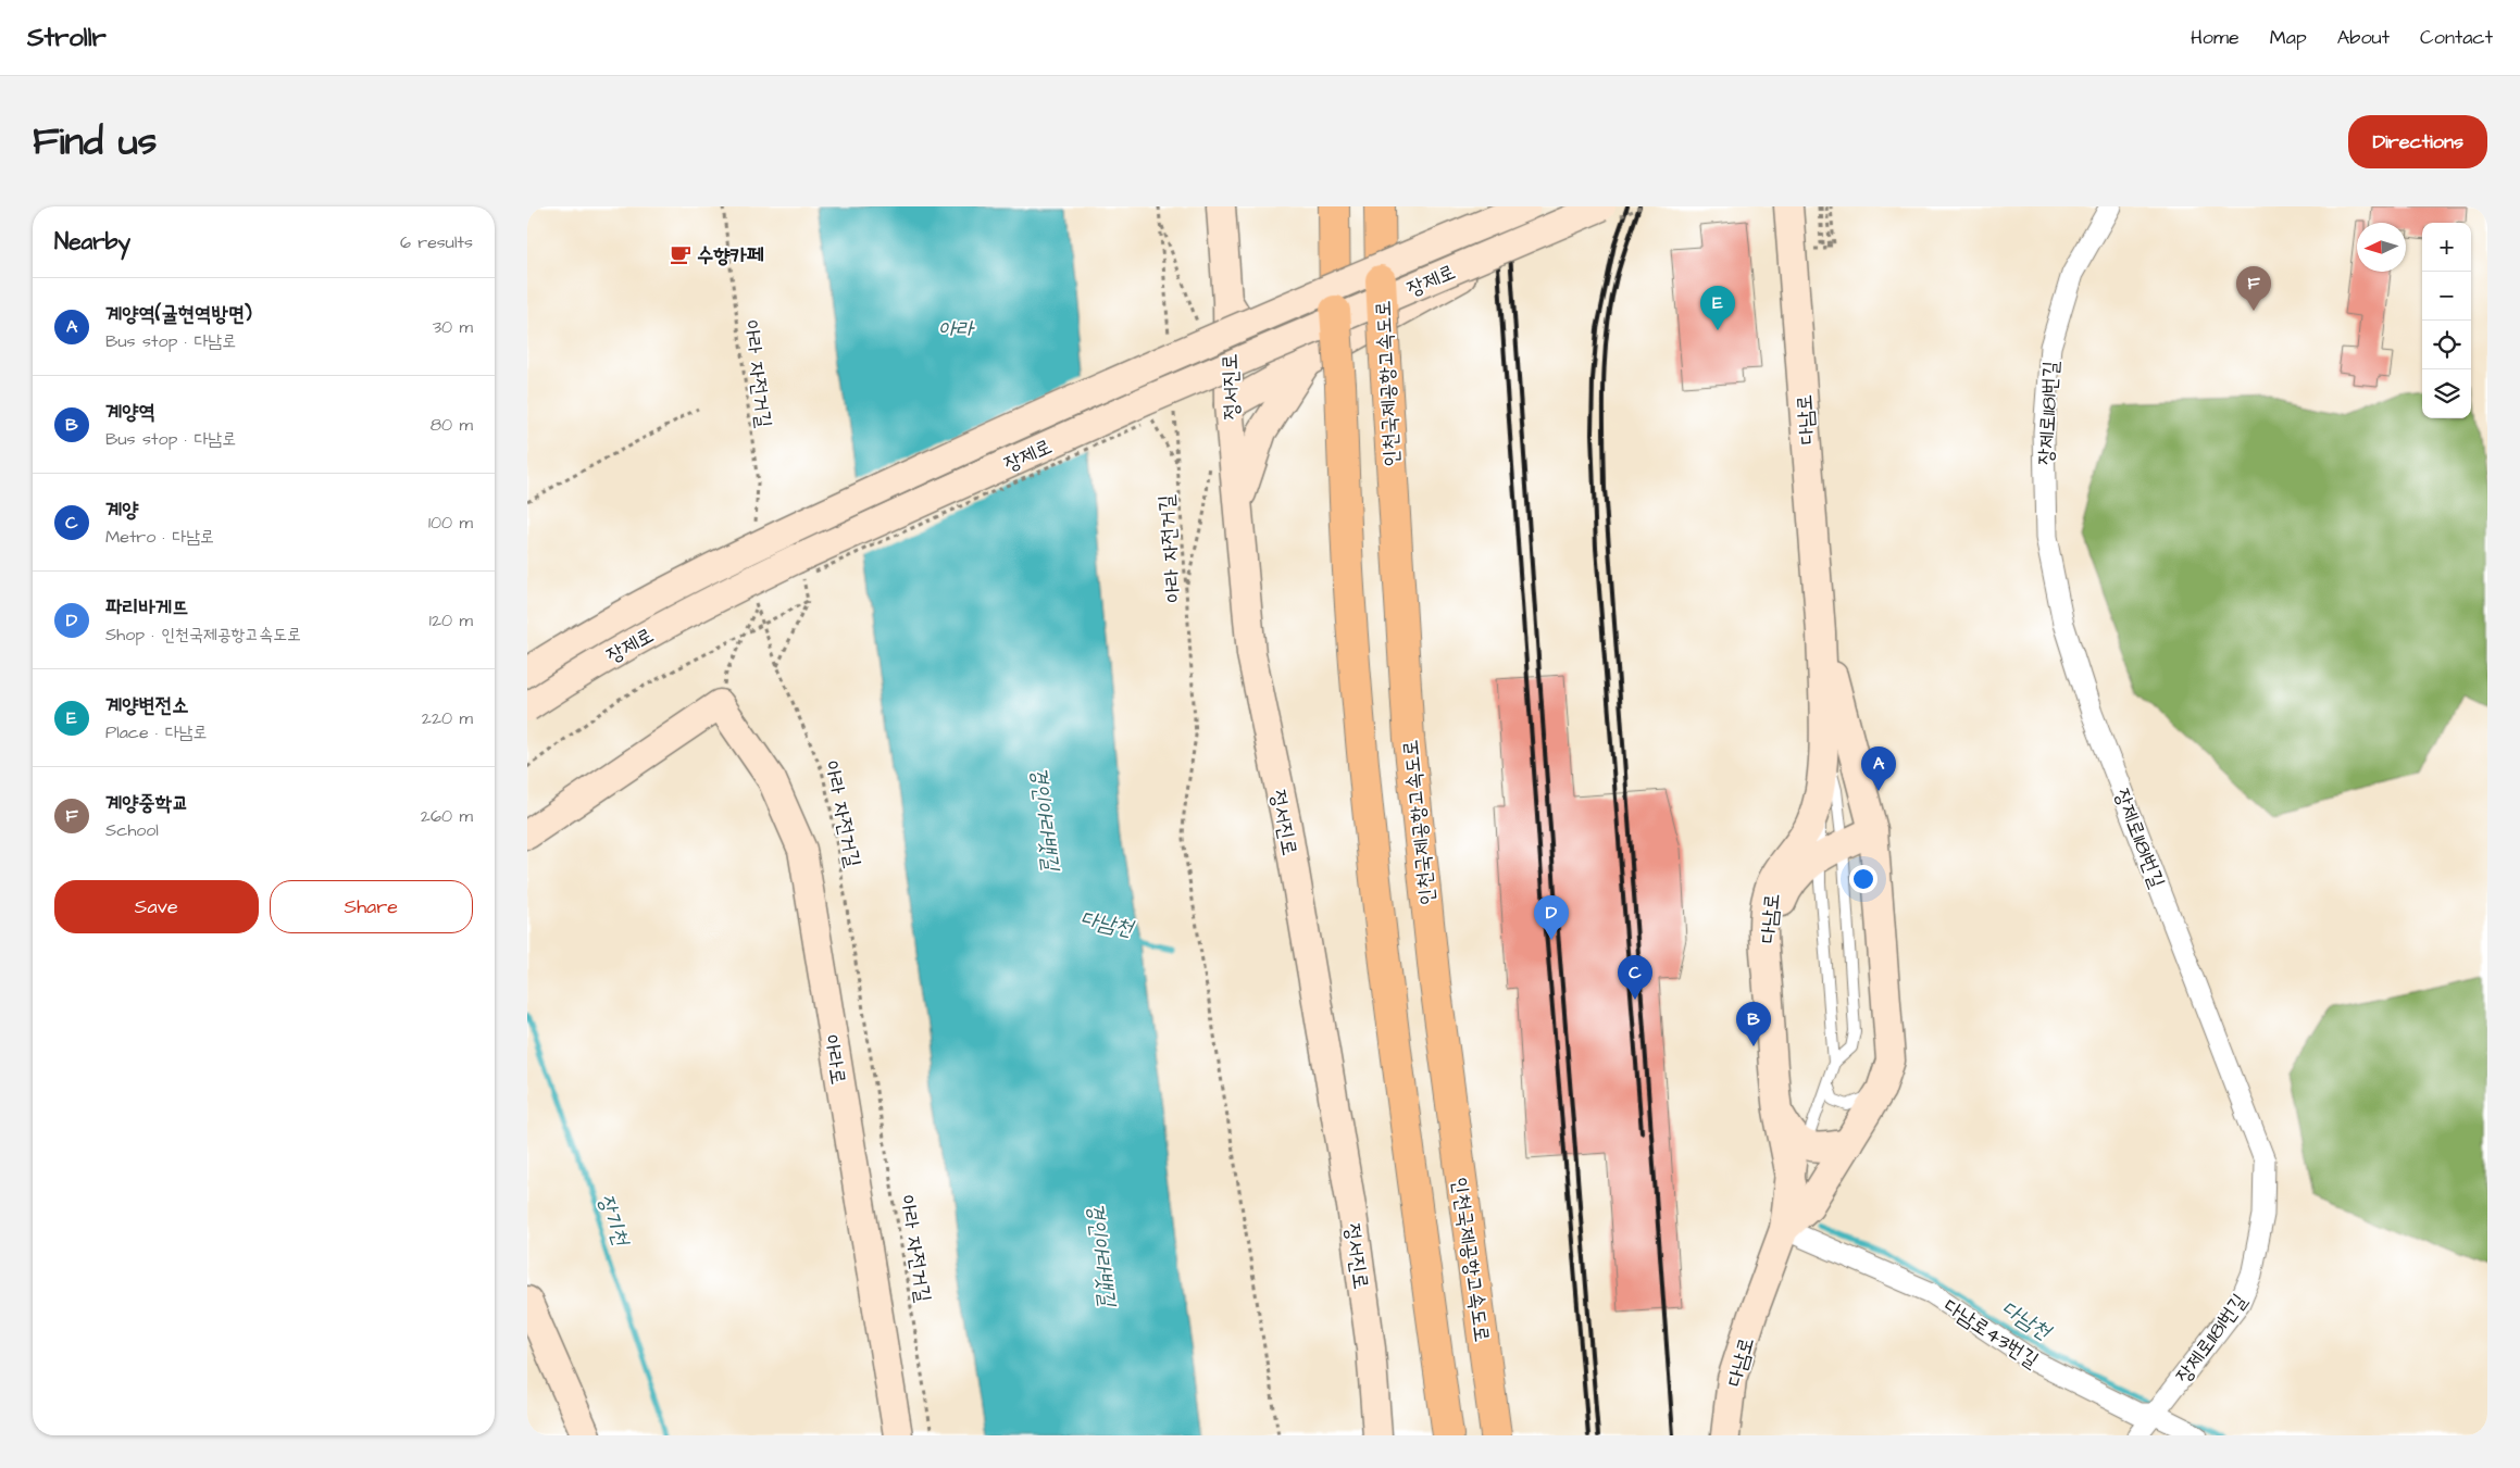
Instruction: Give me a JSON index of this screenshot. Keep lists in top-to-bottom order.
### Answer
{
  "streets": {
    "highway": ["인천국제공항고속도로"],
    "street": [
      "장제로",
      "정서진로",
      "장제로1181번길",
      "다남로",
      "아라로",
      "다남로43번길"
    ],
    "path": ["아라 자전거길"]
  },
  "crossings": [
    ["장제로", "정서진로"],
    ["장제로1181번길", "다남로43번길"],
    ["다남로", "다남로43번길"]
  ],
  "water": [
    "아라",
    "경인아라뱃길",
    "다남천",
    "장기천"
  ],
  "places": {
    "cafe": ["수향카페"]
  },
  "north": "left",
  "page": {
    "header": "Strollr",
    "nav": [
      "Home",
      "Map",
      "About",
      "Contact"
    ],
    "title": "Find us",
    "buttons": [
      "Directions",
      ["Save", "Share"]
    ],
    "heading": ["Nearby", "6 results"],
    "map_buttons": ["+", "−"],
    "pins": [
      "F",
      "E",
      "A",
      "D",
      "C",
      "B"
    ],
    "list": [
      {
        "mark": "A",
        "name": "계양역(귤현역방면)",
        "note": "Bus stop · 다남로",
        "value": "30 m"
      },
      {
        "mark": "B",
        "name": "계양역",
        "note": "Bus stop · 다남로",
        "value": "80 m"
      },
      {
        "mark": "C",
        "name": "계양",
        "note": "Metro · 다남로",
        "value": "100 m"
      },
      {
        "mark": "D",
        "name": "파리바게뜨",
        "note": "Shop · 인천국제공항고속도로",
        "value": "120 m"
      },
      {
        "mark": "E",
        "name": "계양변전소",
        "note": "Place · 다남로",
        "value": "220 m"
      },
      {
        "mark": "F",
        "name": "계양중학교",
        "note": "School",
        "value": "260 m"
      }
    ]
  }
}
